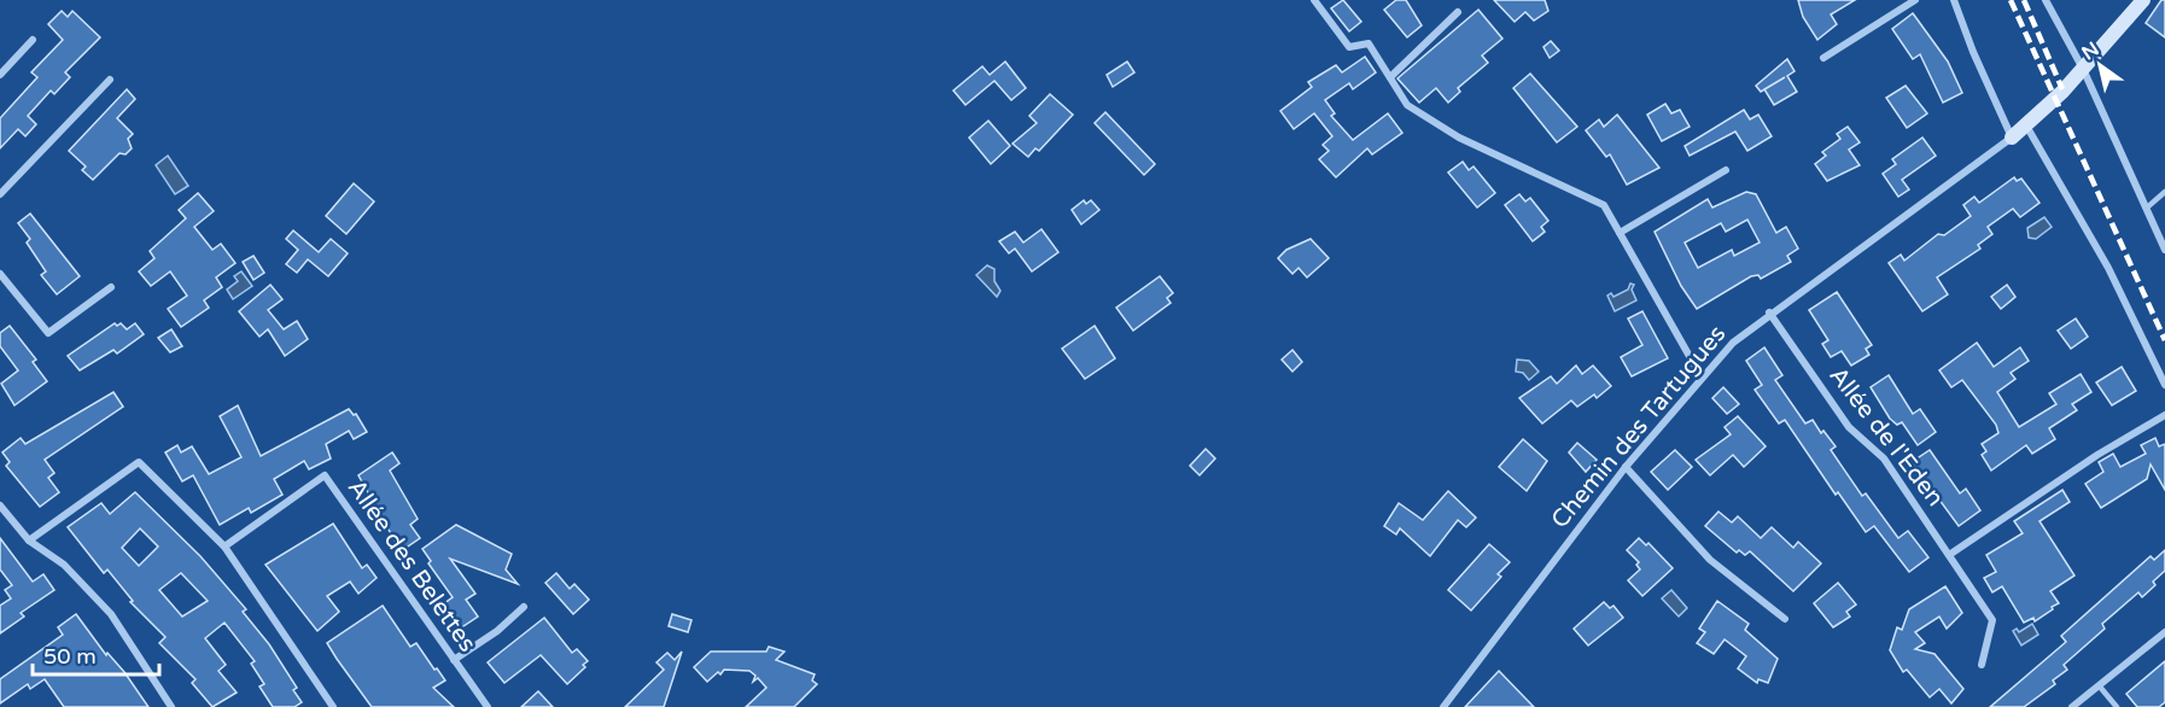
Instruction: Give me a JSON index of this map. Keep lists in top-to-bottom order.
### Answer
{
  "streets": {
    "street": ["Chemin des Tartugues", "Allée de l'Eden", "Allée des Belettes"]
  },
  "crossings": [
    ["Chemin des Tartugues", "Allée de l'Eden"]
  ],
  "scale_bar": "50 m",
  "north": "top left"
}
